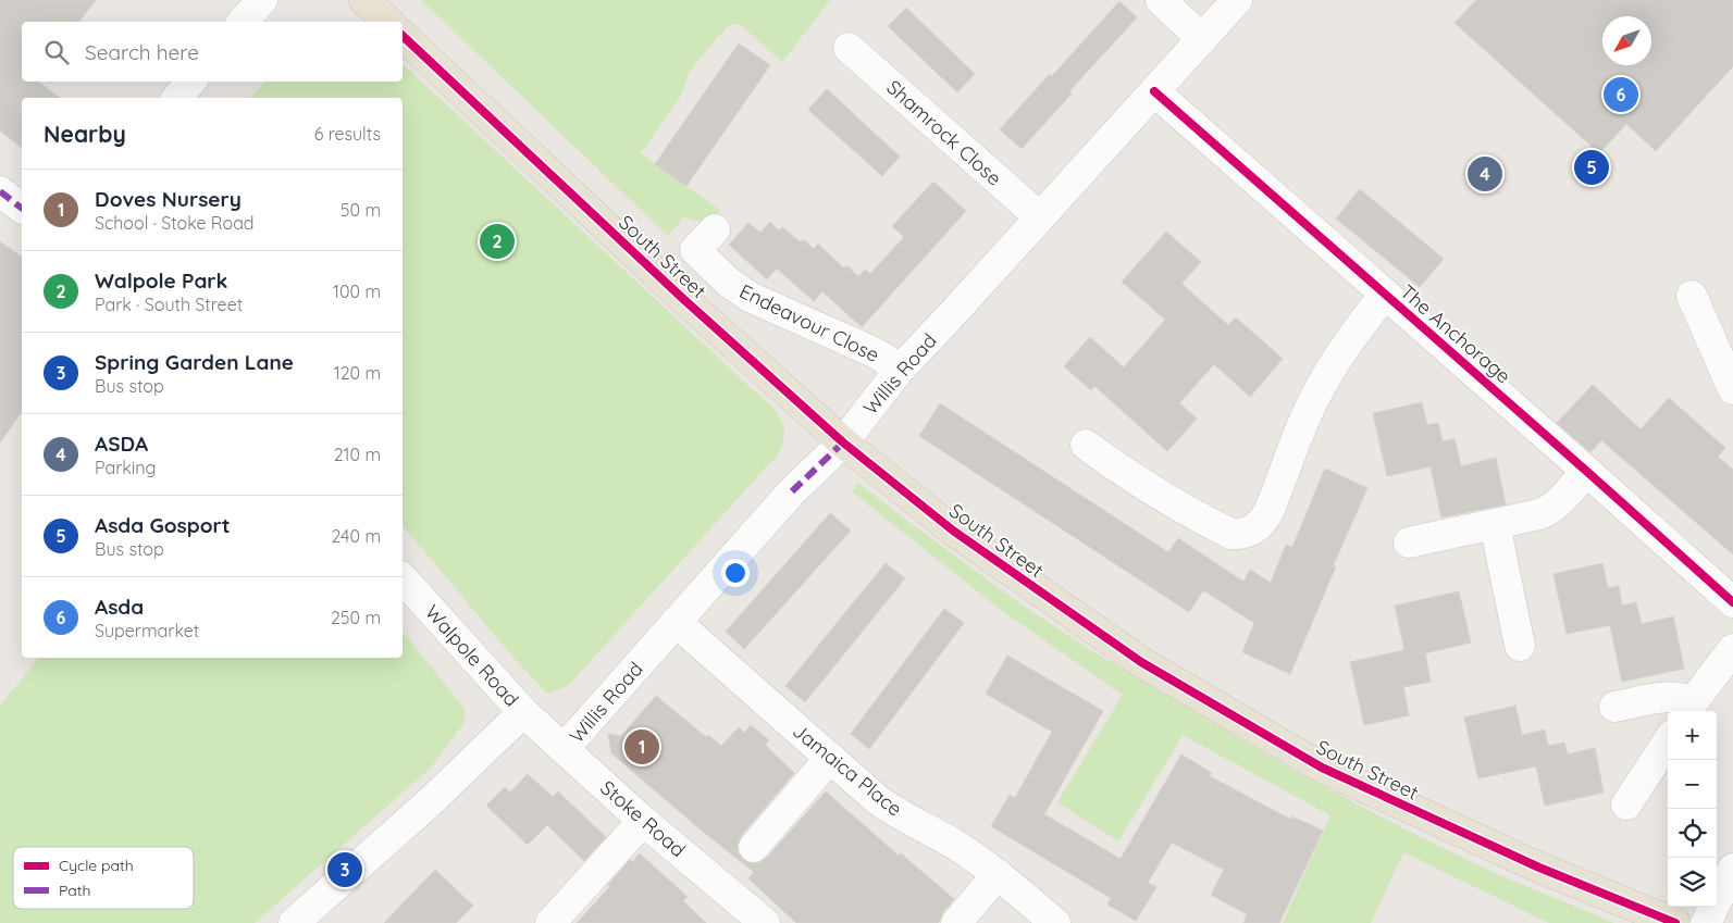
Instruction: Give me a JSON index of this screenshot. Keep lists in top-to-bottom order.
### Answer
{
  "streets": {
    "main road": ["South Street"],
    "street": [
      "Shamrock Close",
      "Endeavour Close",
      "The Anchorage",
      "Willis Road",
      "Walpole Road",
      "Jamaica Place",
      "Stoke Road"
    ]
  },
  "crossings": [
    ["Shamrock Close", "Willis Road"],
    ["South Street", "Willis Road"],
    ["Endeavour Close", "Willis Road"],
    ["The Anchorage", "Willis Road"],
    ["Willis Road", "Jamaica Place"],
    ["Willis Road", "Stoke Road"],
    ["Walpole Road", "Stoke Road"]
  ],
  "legend": ["Cycle path", "Path"],
  "north": "bottom left",
  "page": {
    "search": "Search here",
    "pins": [
      "6",
      "5",
      "4",
      "2",
      "1",
      "3"
    ],
    "heading": ["Nearby", "6 results"],
    "list": [
      {
        "mark": "1",
        "name": "Doves Nursery",
        "note": "School · Stoke Road",
        "value": "50 m"
      },
      {
        "mark": "2",
        "name": "Walpole Park",
        "note": "Park · South Street",
        "value": "100 m"
      },
      {
        "mark": "3",
        "name": "Spring Garden Lane",
        "note": "Bus stop",
        "value": "120 m"
      },
      {
        "mark": "4",
        "name": "ASDA",
        "note": "Parking",
        "value": "210 m"
      },
      {
        "mark": "5",
        "name": "Asda Gosport",
        "note": "Bus stop",
        "value": "240 m"
      },
      {
        "mark": "6",
        "name": "Asda",
        "note": "Supermarket",
        "value": "250 m"
      }
    ],
    "map_buttons": ["+", "−"]
  }
}
